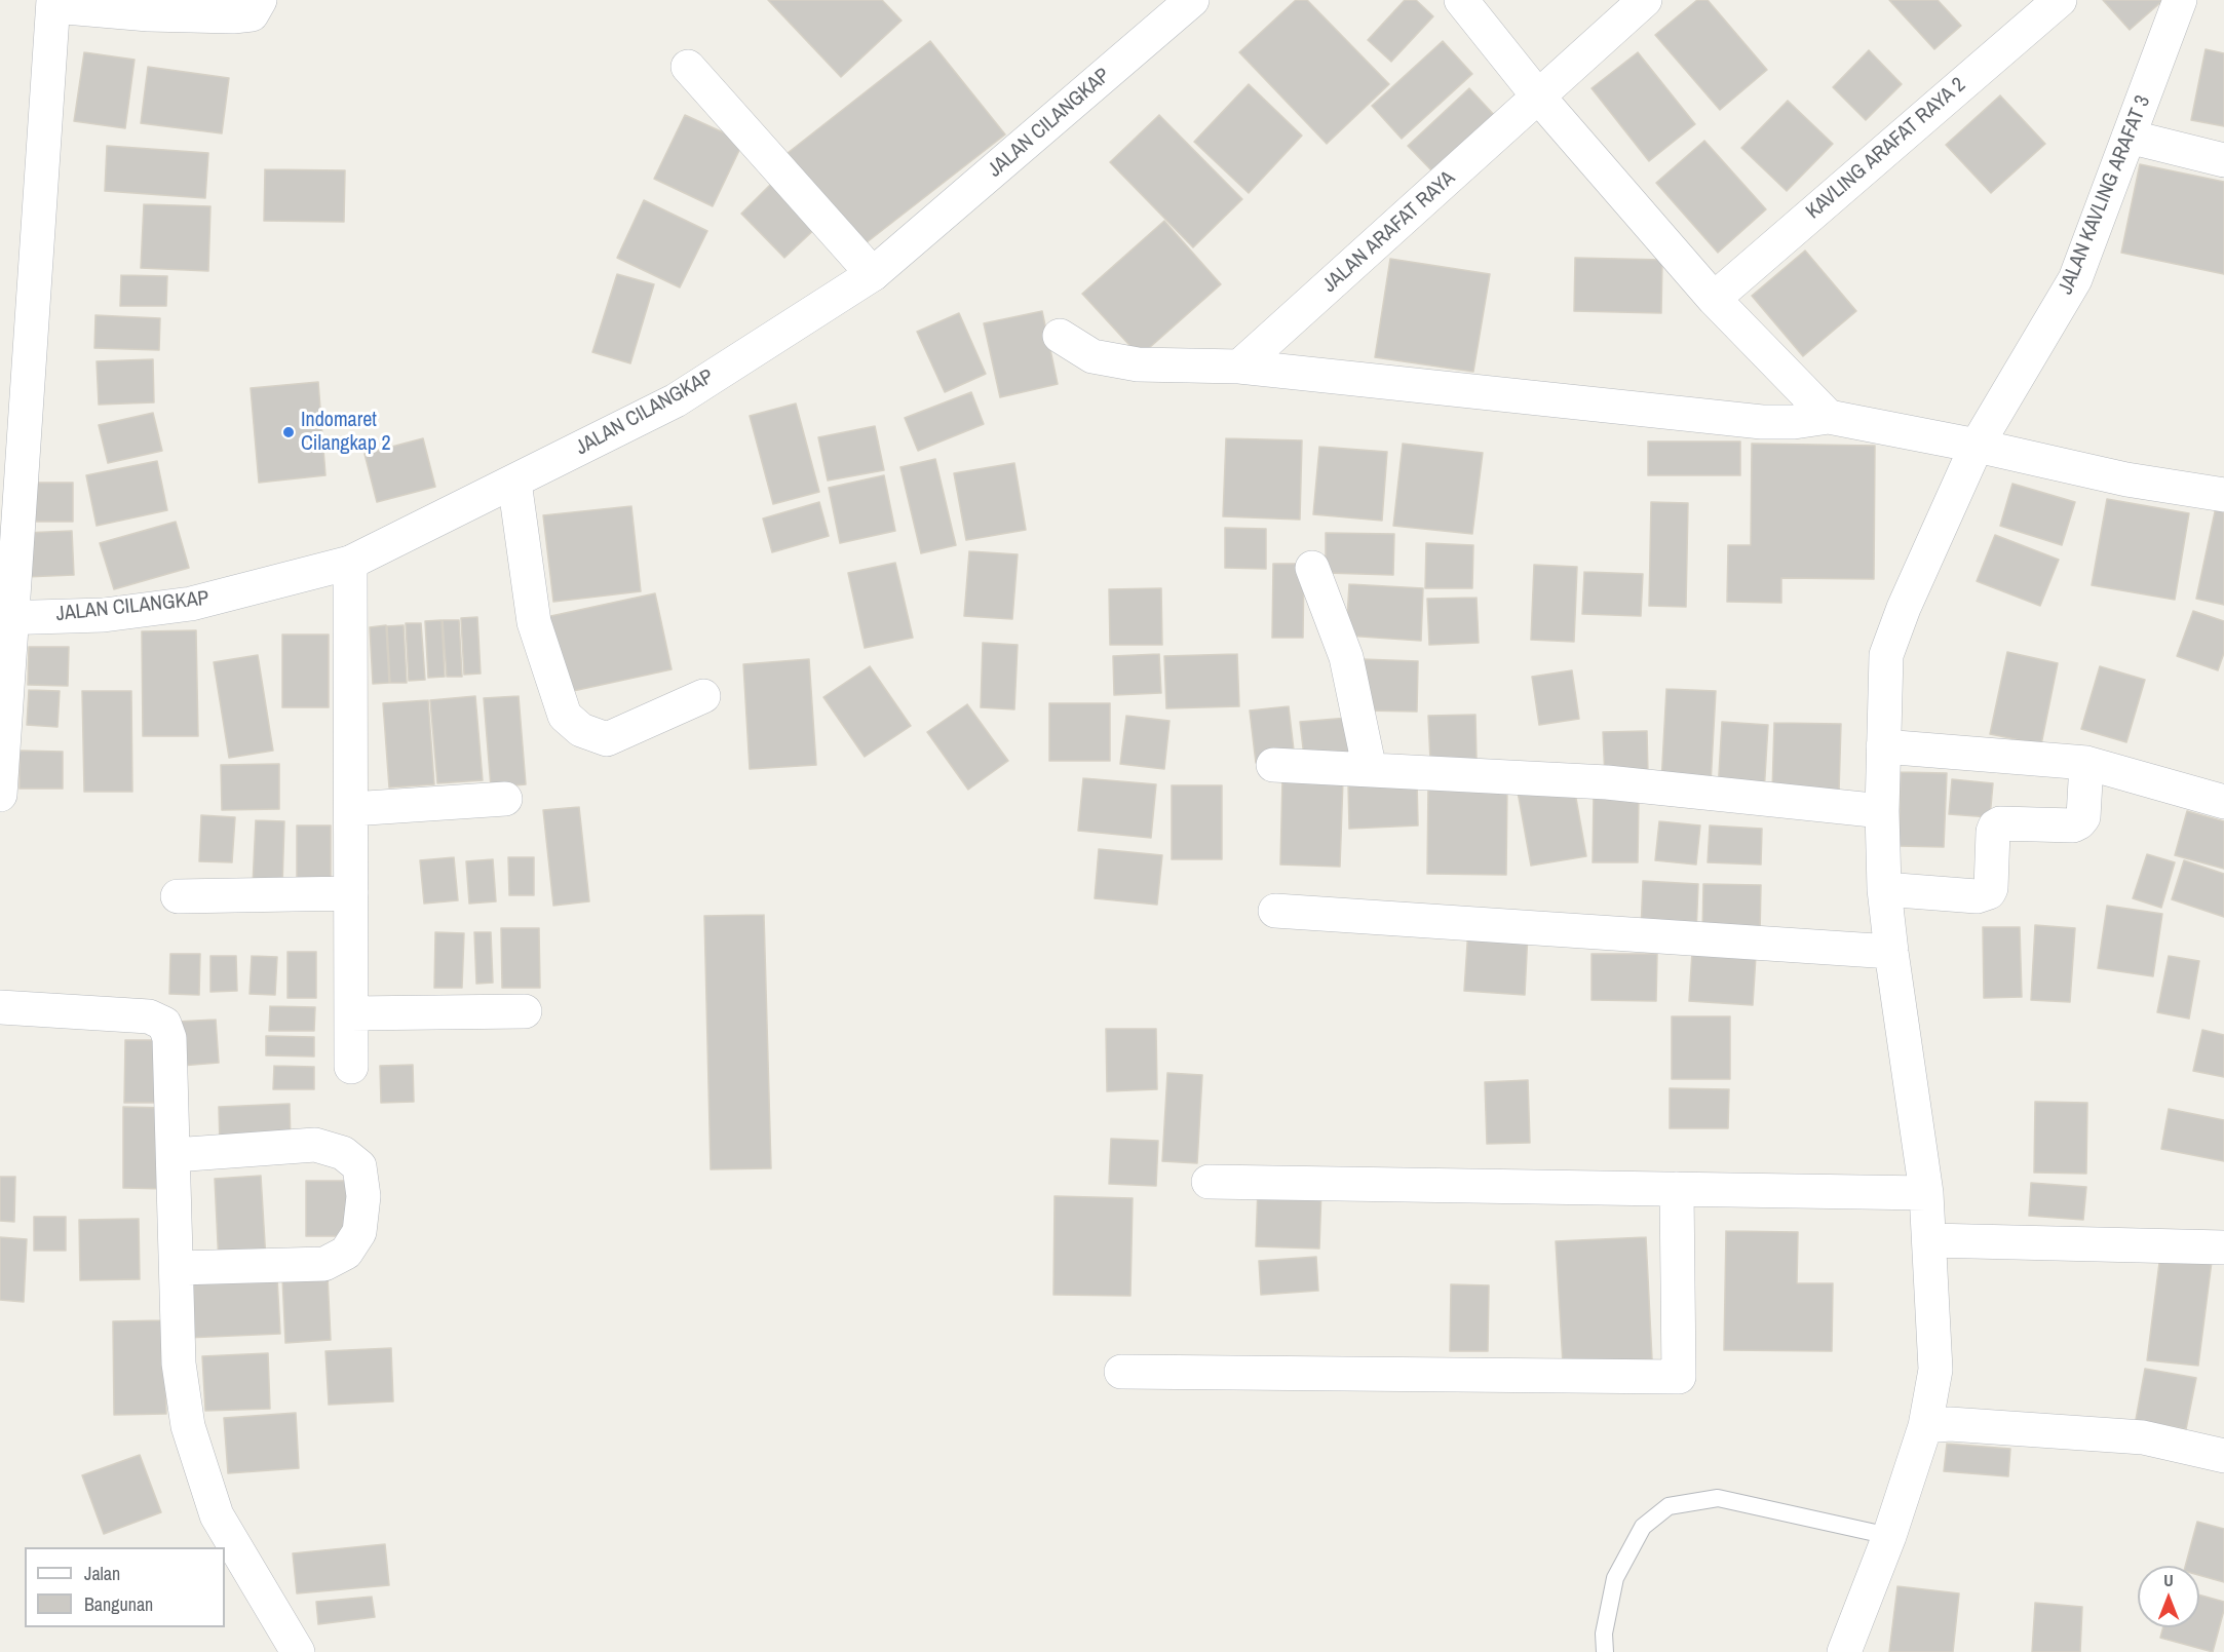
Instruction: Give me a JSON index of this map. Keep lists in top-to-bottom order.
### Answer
{
  "streets": {
    "street": [
      "JALAN CILANGKAP",
      "KAVLING ARAFAT RAYA 2",
      "JALAN KAVLING ARAFAT 3",
      "JALAN ARAFAT RAYA"
    ]
  },
  "places": ["Indomaret Cilangkap 2"],
  "legend": ["Jalan", "Bangunan"],
  "north": "top"
}
